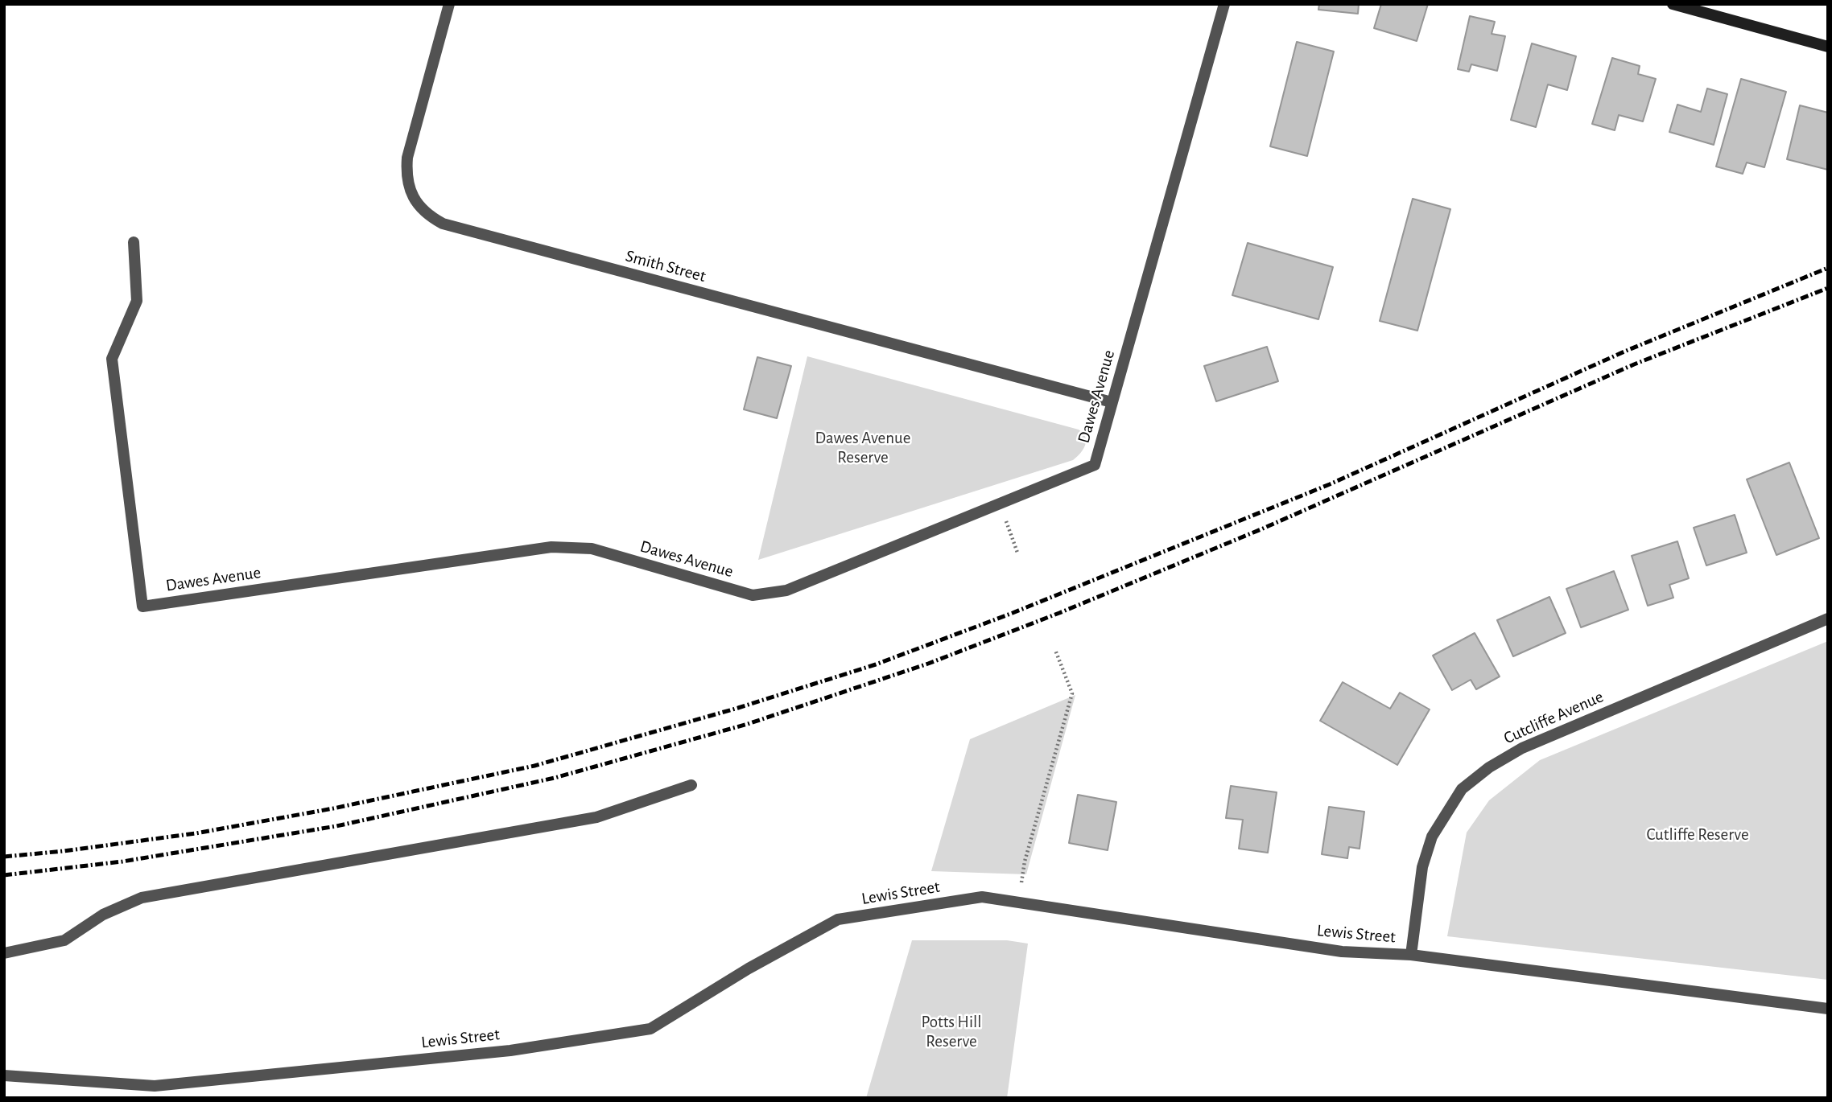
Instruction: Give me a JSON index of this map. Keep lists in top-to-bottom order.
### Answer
{
  "streets": {
    "street": [
      "Smith Street",
      "Dawes Avenue",
      "Cutcliffe Avenue",
      "Lewis Street"
    ]
  },
  "crossings": [
    ["Smith Street", "Dawes Avenue"],
    ["Cutcliffe Avenue", "Lewis Street"]
  ],
  "parks": ["Dawes Avenue Reserve", "Cutliffe Reserve", "Potts Hill Reserve"]
}
